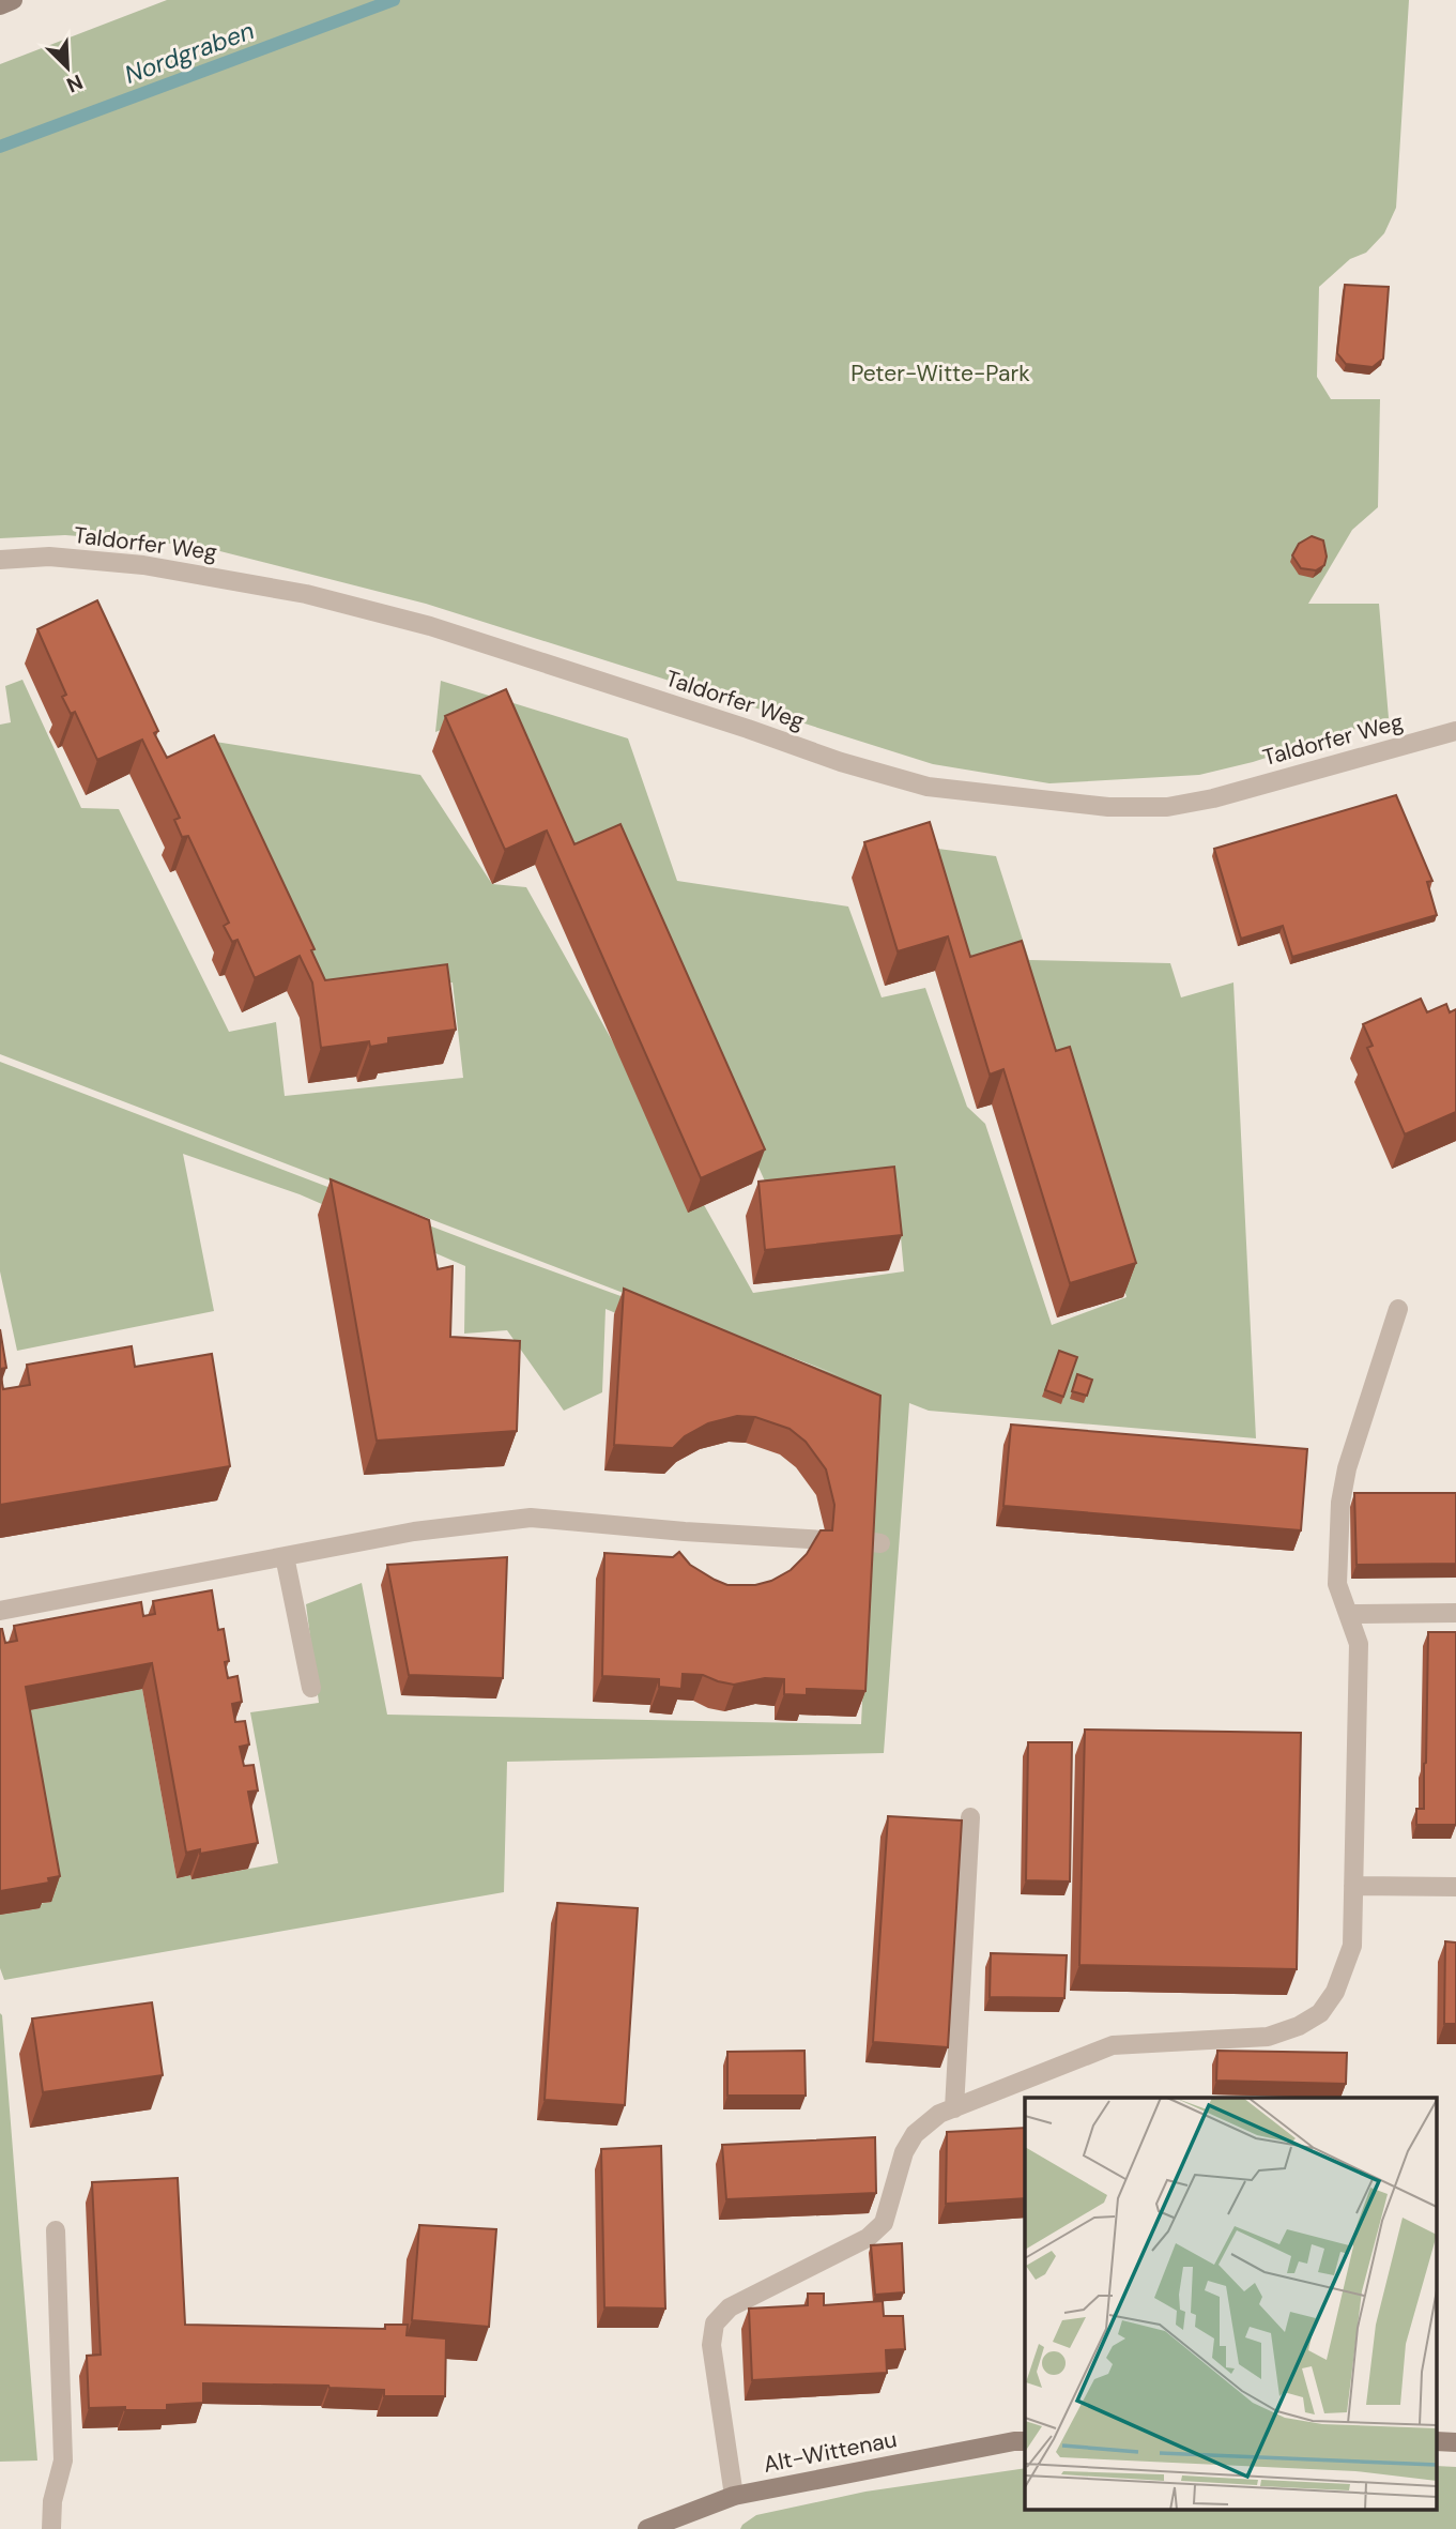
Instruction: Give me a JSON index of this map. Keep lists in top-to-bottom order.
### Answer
{
  "streets": {
    "main road": ["Alt-Wittenau"],
    "street": ["Taldorfer Weg"]
  },
  "water": ["Nordgraben"],
  "parks": ["Peter-Witte-Park"],
  "north": "bottom right"
}
